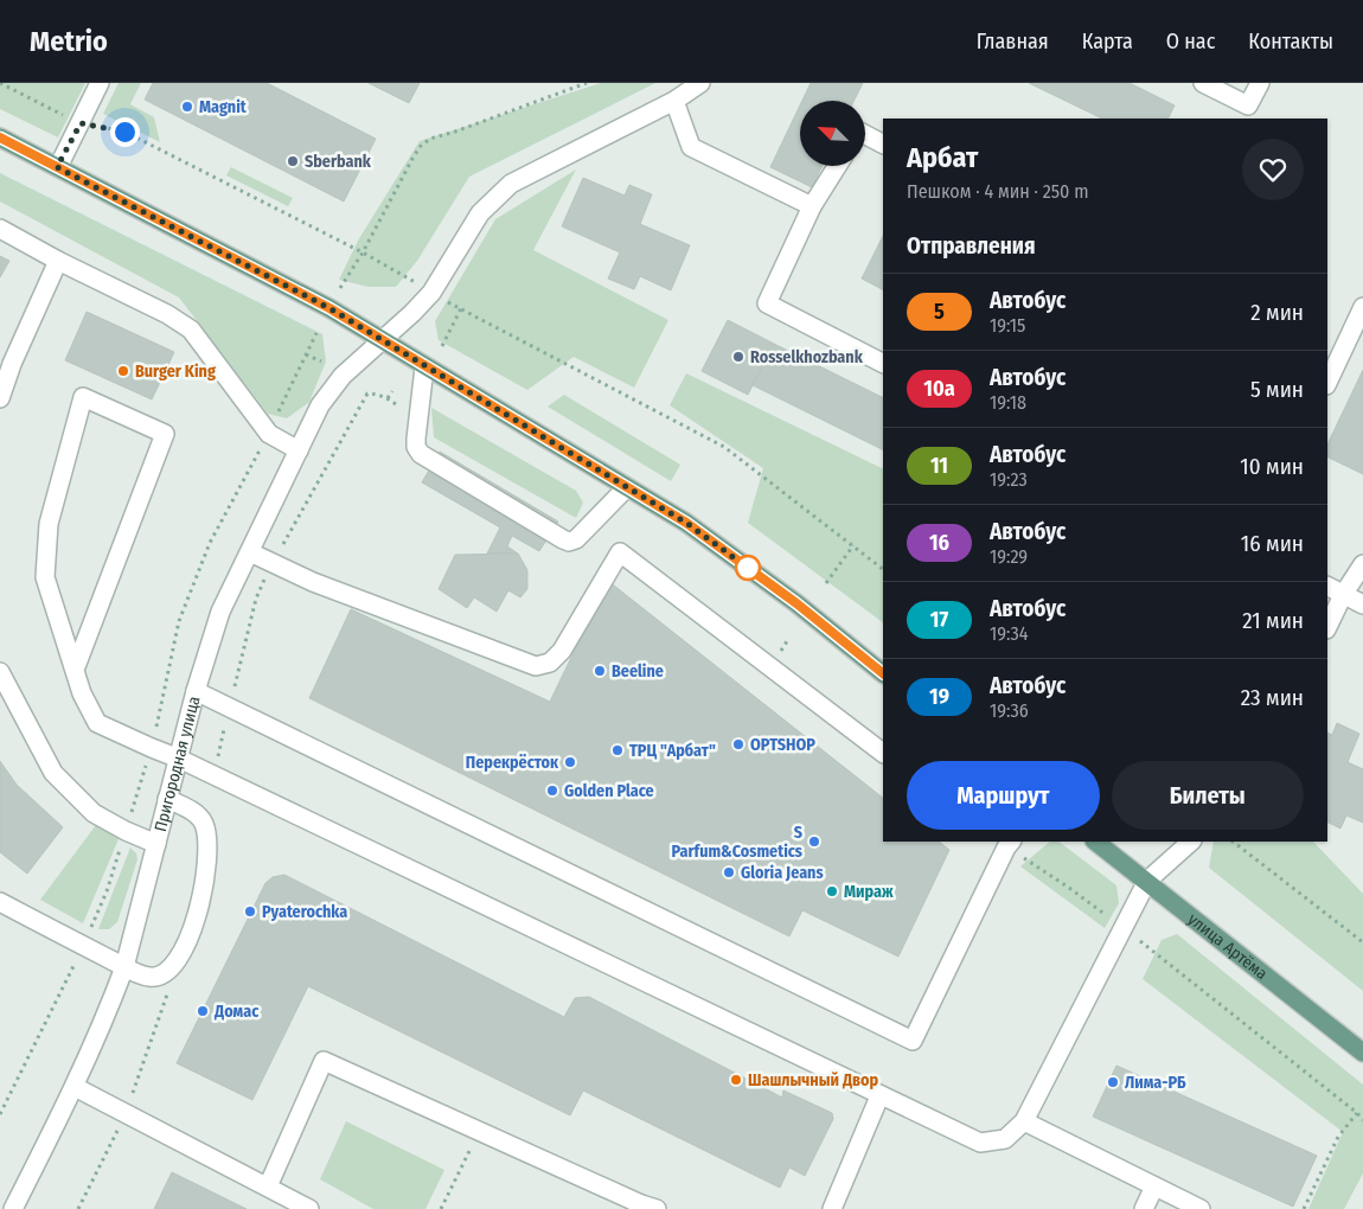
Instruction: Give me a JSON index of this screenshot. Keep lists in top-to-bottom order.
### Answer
{
  "streets": {
    "main road": ["улица Артёма"],
    "street": ["Пригородная улица"]
  },
  "places": [
    "Magnit",
    "Sberbank",
    "Rosselkhozbank",
    "Burger King",
    "Beeline",
    "OPTSHOP",
    "ТРЦ \"Арбат\"",
    "Перекрёсток",
    "Golden Place",
    "S Parfum&Cosmetics",
    "Gloria Jeans",
    "Мираж",
    "Pyaterochka",
    "Домас",
    "Шашлычный Двор",
    "Лима-РБ"
  ],
  "lines": ["bus line 5"],
  "north": "top left",
  "page": {
    "header": "Metrio",
    "nav": [
      "Главная",
      "Карта",
      "О нас",
      "Контакты"
    ],
    "heading": [
      ["Арбат", "Пешком · 4 мин · 250 m"],
      "Отправления"
    ],
    "list": [
      {
        "mark": "5",
        "name": "Автобус",
        "note": "19:15",
        "value": "2 мин"
      },
      {
        "mark": "10а",
        "name": "Автобус",
        "note": "19:18",
        "value": "5 мин"
      },
      {
        "mark": "11",
        "name": "Автобус",
        "note": "19:23",
        "value": "10 мин"
      },
      {
        "mark": "16",
        "name": "Автобус",
        "note": "19:29",
        "value": "16 мин"
      },
      {
        "mark": "17",
        "name": "Автобус",
        "note": "19:34",
        "value": "21 мин"
      },
      {
        "mark": "19",
        "name": "Автобус",
        "note": "19:36",
        "value": "23 мин"
      }
    ],
    "buttons": ["Маршрут", "Билеты"]
  }
}
